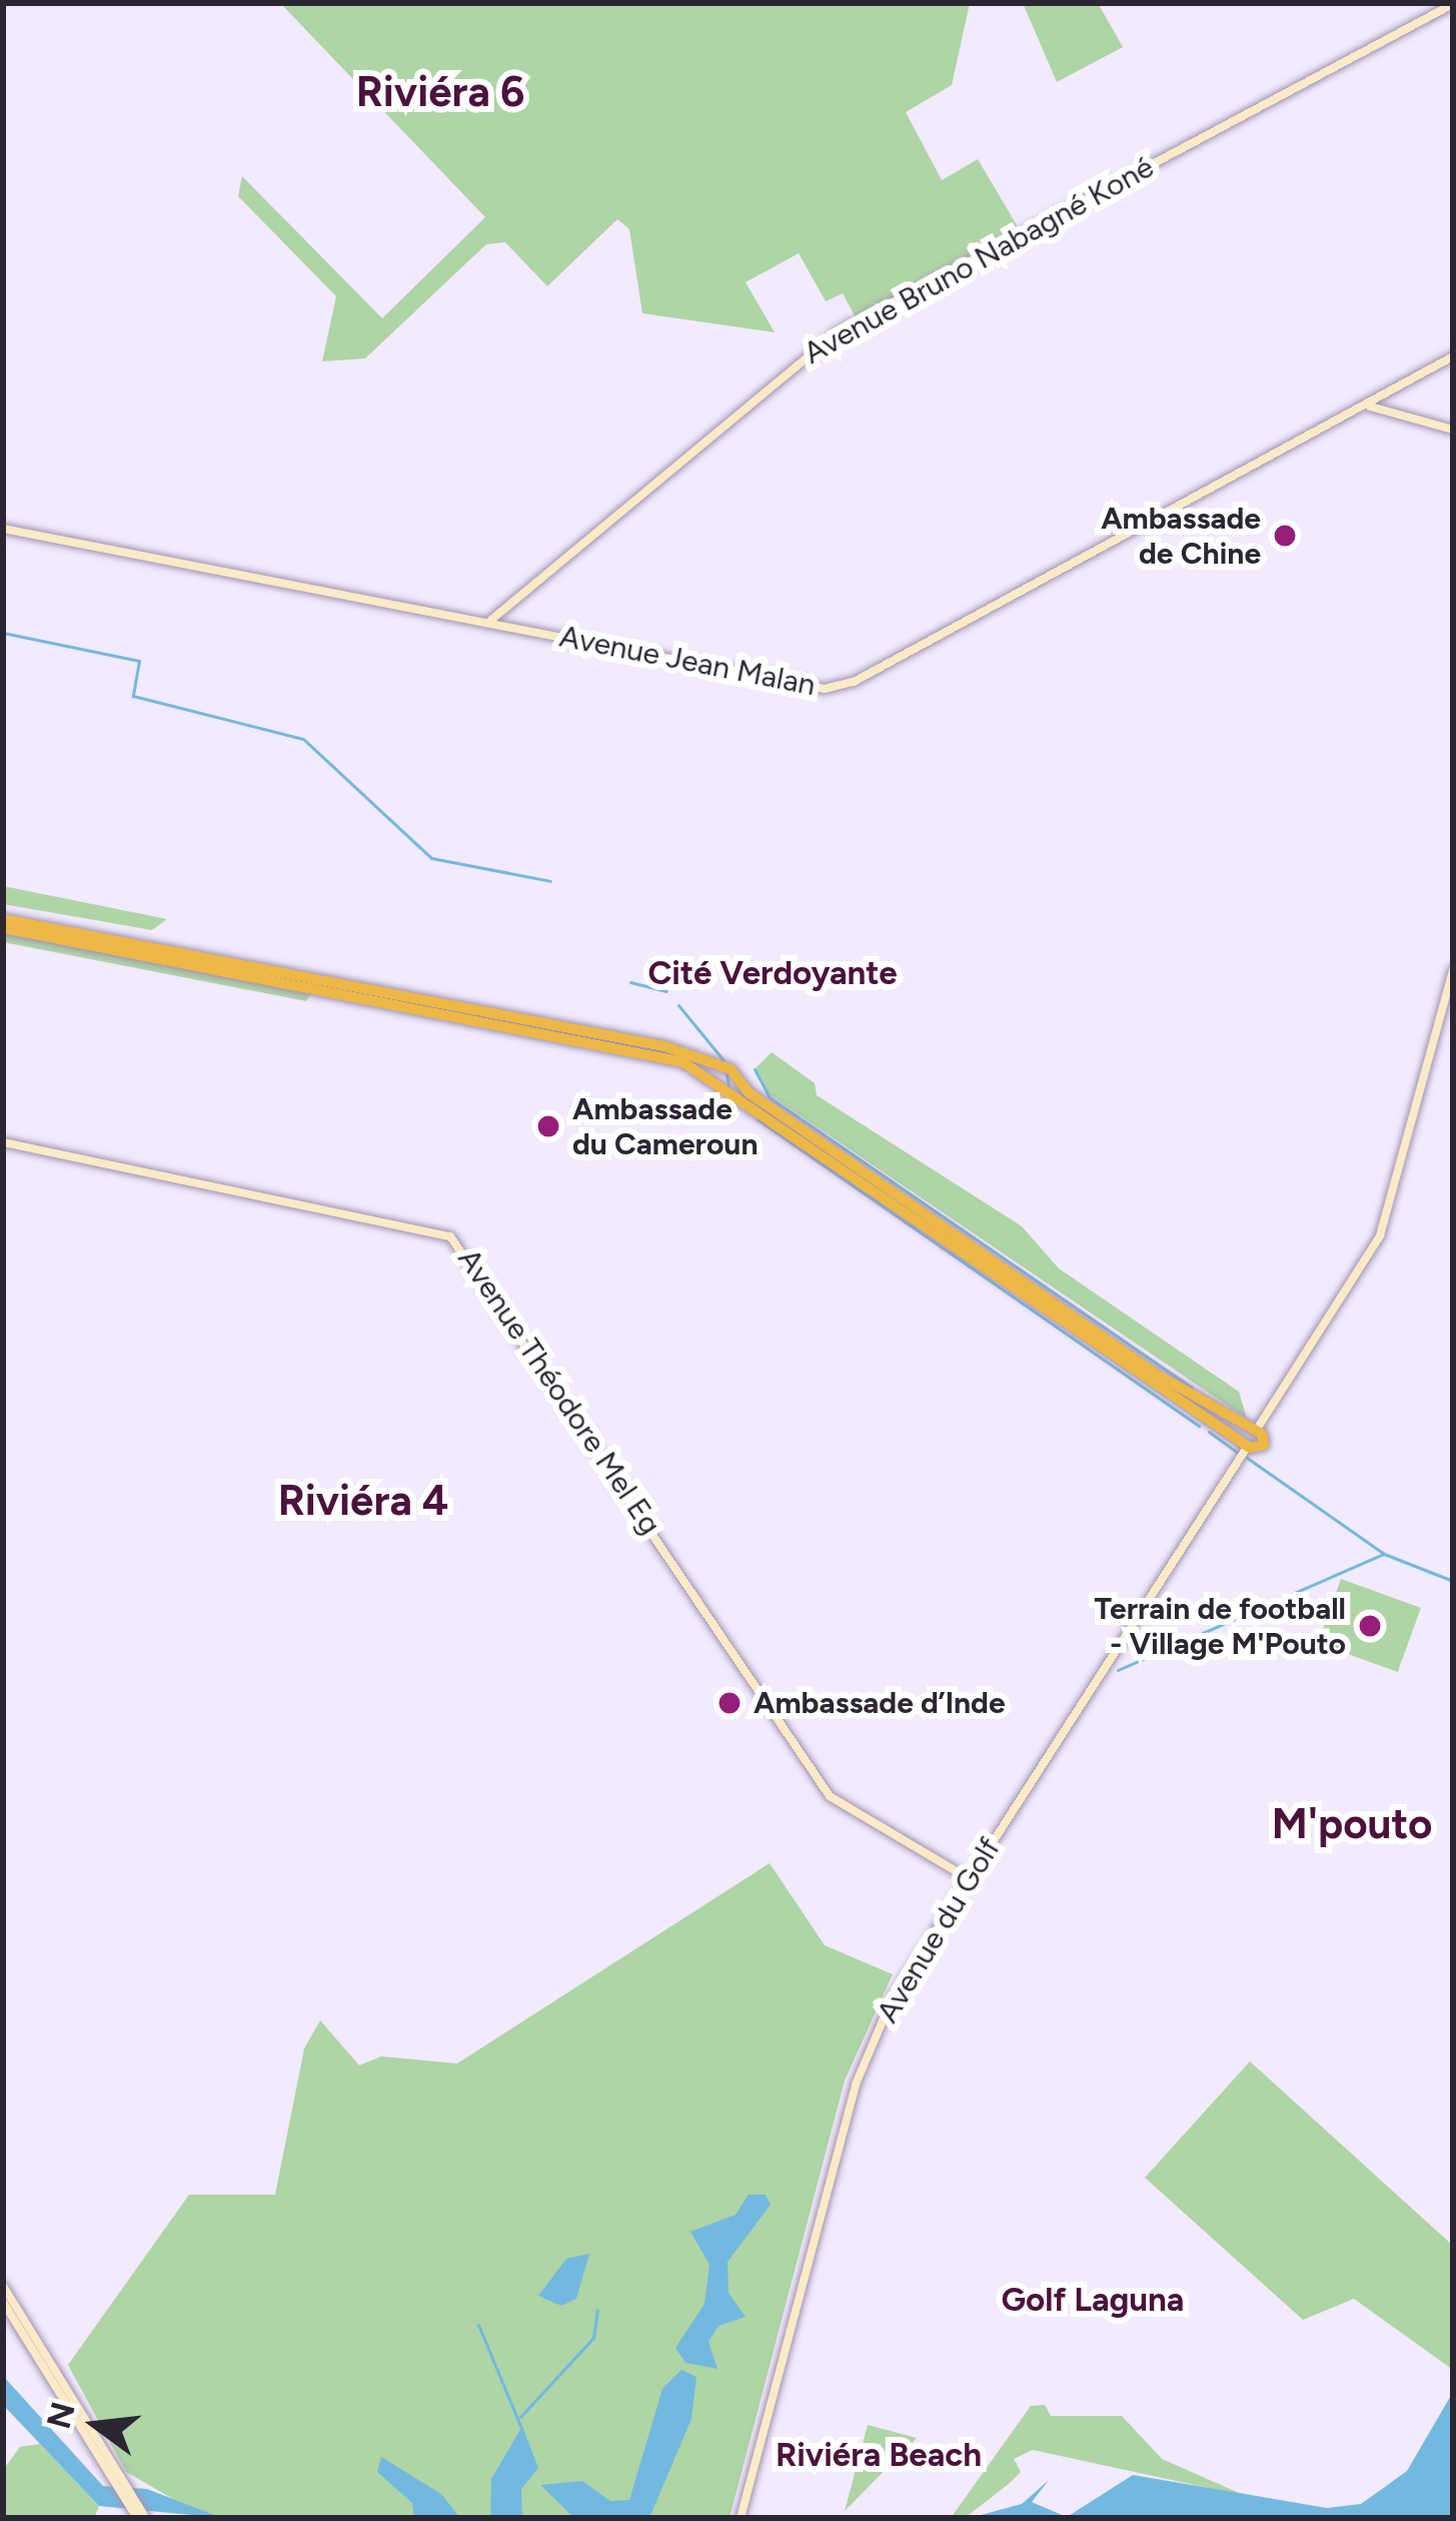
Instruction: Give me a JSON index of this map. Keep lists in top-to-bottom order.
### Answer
{
  "streets": {
    "main road": [
      "Avenue Bruno Nabagné Koné",
      "Avenue Jean Malan",
      "Avenue Théodore Mel Eg",
      "Avenue du Golf"
    ]
  },
  "crossings": [
    ["Avenue Bruno Nabagné Koné", "Avenue Jean Malan"],
    ["Avenue Théodore Mel Eg", "Avenue du Golf"]
  ],
  "districts": [
    "Riviéra 6",
    "Cité Verdoyante",
    "Riviéra 4",
    "M'pouto",
    "Golf Laguna",
    "Riviéra Beach"
  ],
  "places": [
    "Ambassade de Chine",
    "Ambassade du Cameroun",
    "Terrain de football - Village M'Pouto",
    "Ambassade d’Inde"
  ],
  "north": "left"
}
